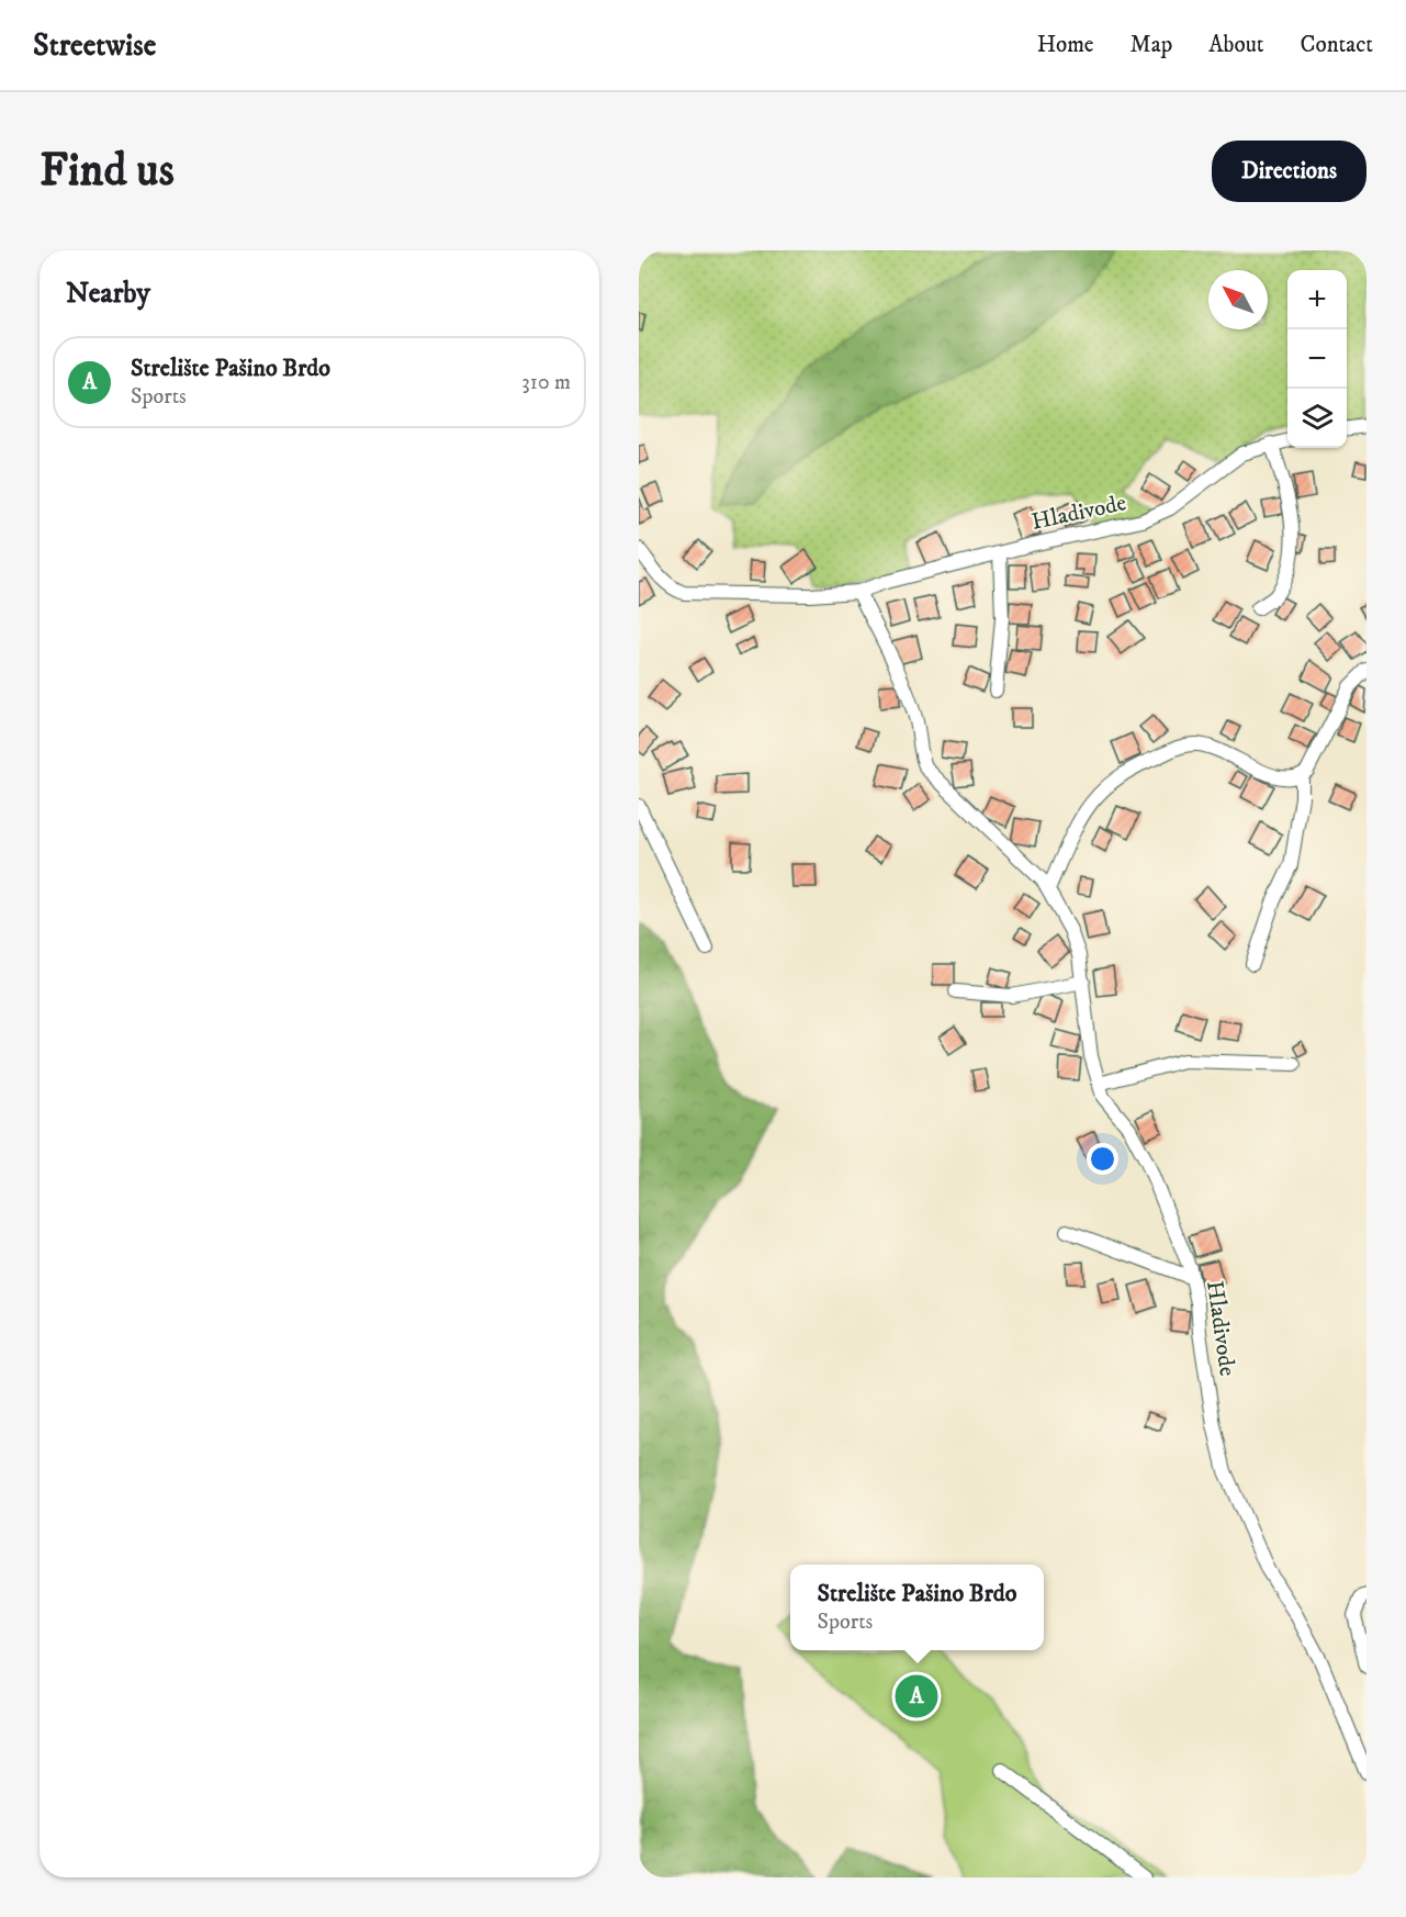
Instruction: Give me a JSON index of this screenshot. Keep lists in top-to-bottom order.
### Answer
{
  "streets": {
    "street": ["Hladivode"]
  },
  "north": "top left",
  "page": {
    "header": "Streetwise",
    "nav": [
      "Home",
      "Map",
      "About",
      "Contact"
    ],
    "buttons": "Directions",
    "title": "Find us",
    "heading": "Nearby",
    "map_buttons": ["+", "−"],
    "list": [
      {
        "mark": "A",
        "name": "Strelište Pašino Brdo",
        "note": "Sports",
        "value": "310 m"
      }
    ],
    "popup": ["Strelište Pašino Brdo", "Sports"],
    "pins": "A"
  }
}
